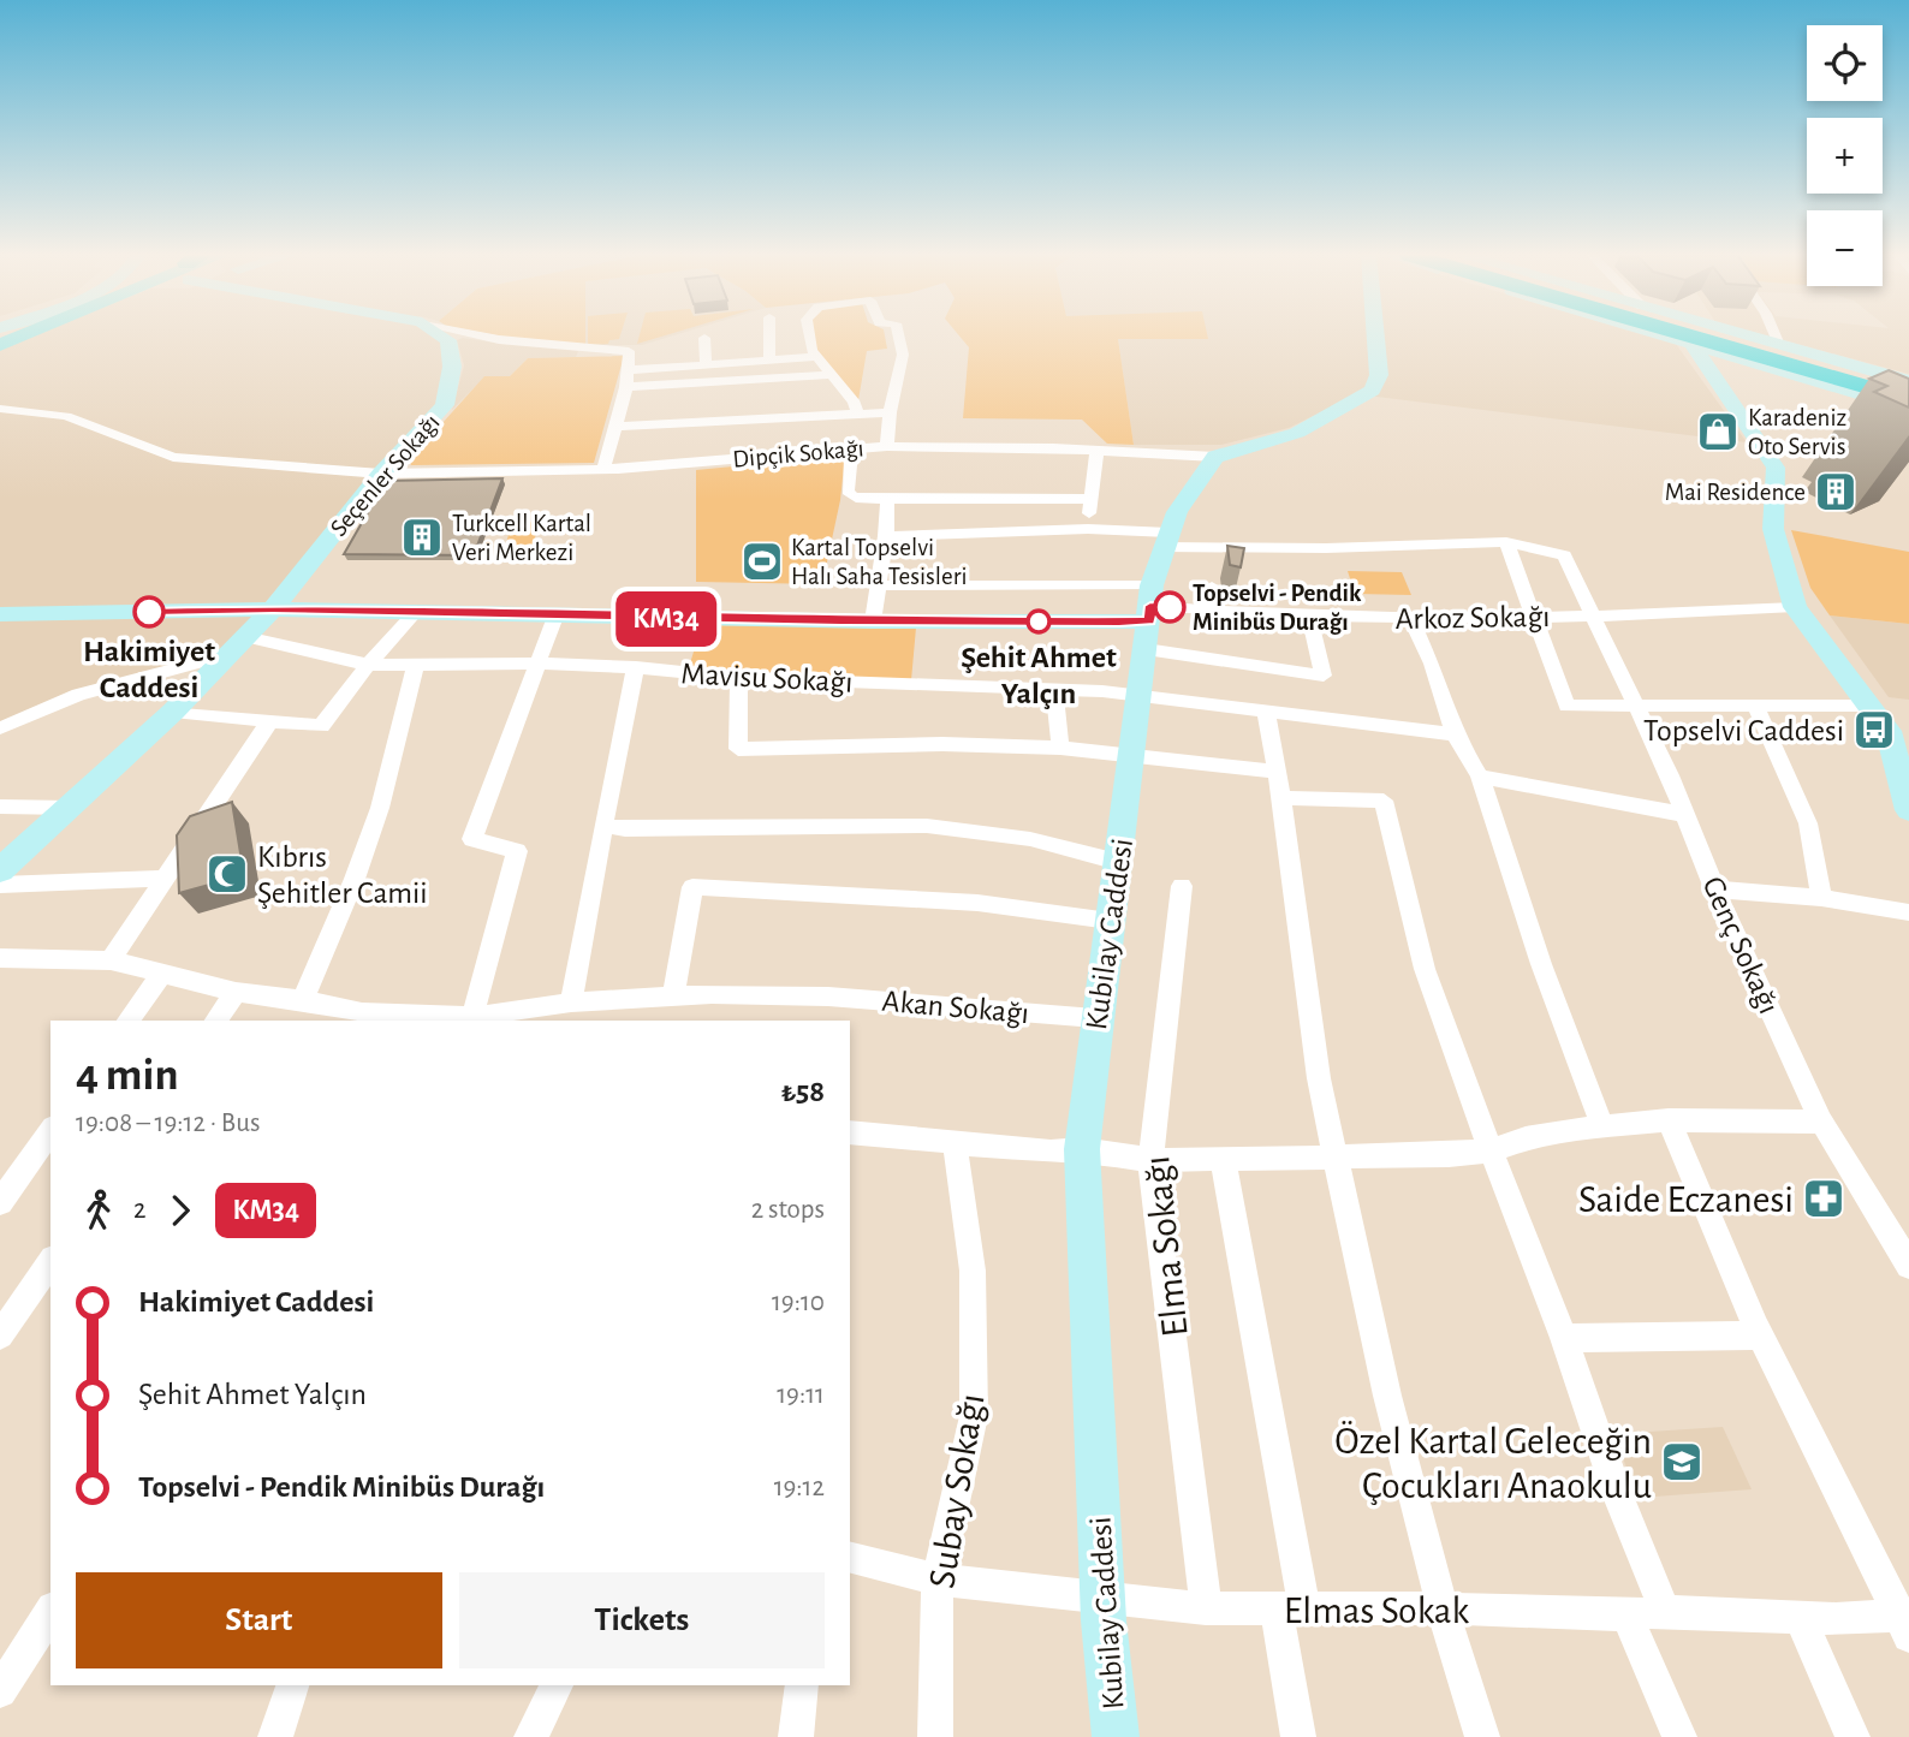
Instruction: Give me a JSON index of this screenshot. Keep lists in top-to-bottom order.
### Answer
{
  "streets": {
    "street": [
      "Dipçik Sokağı",
      "Seçenler Sokağı",
      "Arkoz Sokağı",
      "Mavisu Sokağı",
      "Kubilay Caddesi",
      "Genç Sokağı",
      "Akan Sokağı",
      "Elma Sokağı",
      "Subay Sokağı",
      "Elmas Sokak"
    ]
  },
  "crossings": [
    ["Dipçik Sokağı", "Seçenler Sokağı"],
    ["Dipçik Sokağı", "Kubilay Caddesi"],
    ["Seçenler Sokağı", "Mavisu Sokağı"],
    ["Arkoz Sokağı", "Kubilay Caddesi"],
    ["Arkoz Sokağı", "Genç Sokağı"],
    ["Mavisu Sokağı", "Kubilay Caddesi"],
    ["Kubilay Caddesi", "Akan Sokağı"],
    ["Kubilay Caddesi", "Elmas Sokak"],
    ["Elma Sokağı", "Elmas Sokak"],
    ["Subay Sokağı", "Elmas Sokak"]
  ],
  "places": {
    "shop": ["Karadeniz Oto Servis"],
    "building": ["Mai Residence", "Turkcell Kartal Veri Merkezi"],
    "sports": ["Kartal Topselvi Halı Saha Tesisleri"],
    "other": ["Topselvi - Pendik Minibüs Durağı", "Hakimiyet Caddesi", "Şehit Ahmet Yalçın"],
    "bus stop": ["Topselvi Caddesi"],
    "mosque": ["Kıbrıs Şehitler Camii"],
    "pharmacy": ["Saide Eczanesi"],
    "school or university": ["Özel Kartal Geleceğin Çocukları Anaokulu"]
  },
  "lines": ["bus line KM34"],
  "page": {
    "on_map": "KM34",
    "map_buttons": ["+", "−"],
    "heading": ["4 min", "19:08 – 19:12 · Bus", "₺58"],
    "legs": ["2", "KM34", "2 stops"],
    "list": [
      {
        "name": "Hakimiyet Caddesi",
        "value": "19:10"
      },
      {
        "name": "Şehit Ahmet Yalçın",
        "value": "19:11"
      },
      {
        "name": "Topselvi - Pendik Minibüs Durağı",
        "value": "19:12"
      }
    ],
    "buttons": ["Start", "Tickets"]
  }
}
